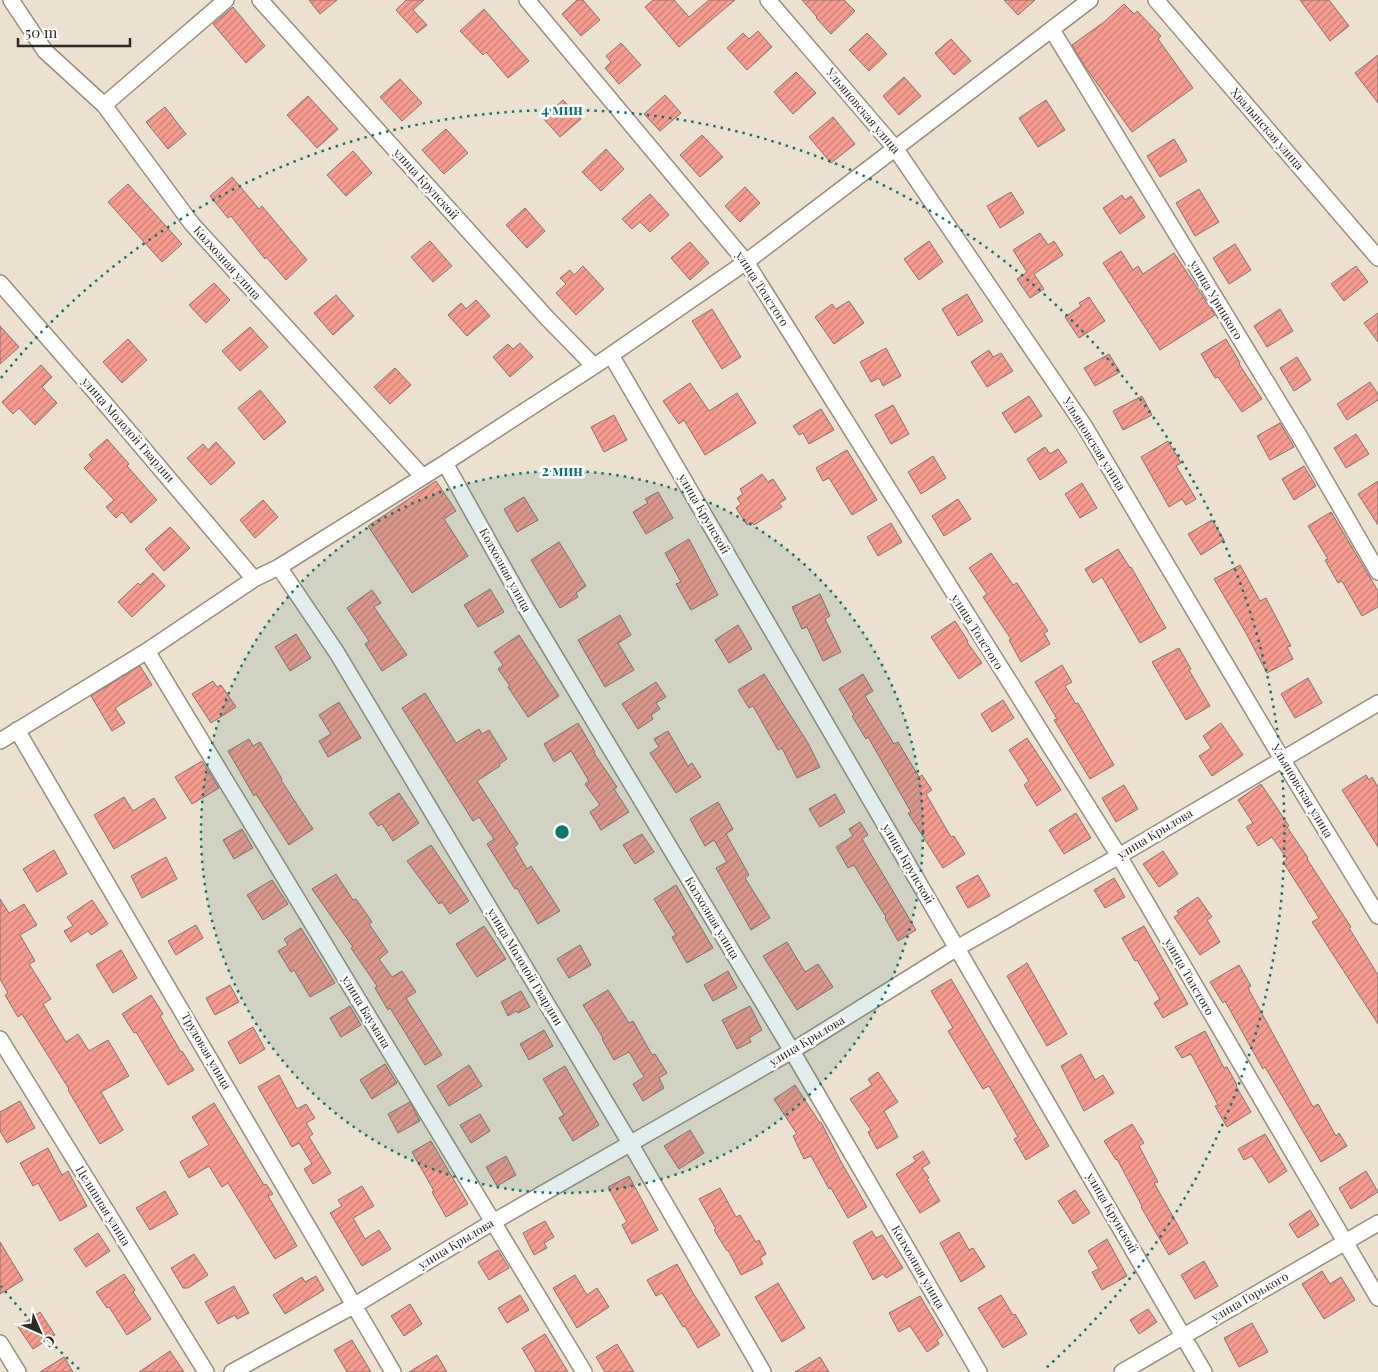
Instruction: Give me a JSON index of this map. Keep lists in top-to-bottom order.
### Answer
{
  "streets": {
    "street": [
      "Ульяновская улица",
      "Хвалынская улица",
      "улица Крупской",
      "Колхозная улица",
      "улица Толстого",
      "улица Урицкого",
      "улица Молодой Гвардии",
      "улица Крылова",
      "улица Баумана",
      "Трудовая улица",
      "Целинная улица",
      "улица Горького"
    ]
  },
  "crossings": [
    ["Ульяновская улица", "улица Крылова"],
    ["улица Крупской", "улица Крылова"],
    ["улица Крупской", "улица Горького"],
    ["Колхозная улица", "улица Крылова"],
    ["улица Толстого", "улица Крылова"],
    ["улица Толстого", "улица Горького"],
    ["улица Молодой Гвардии", "улица Крылова"],
    ["улица Крылова", "улица Баумана"],
    ["улица Крылова", "Трудовая улица"]
  ],
  "scale_bar": "50 m",
  "north": "bottom right",
  "rings": ["4 мин", "2 мин"]
}
